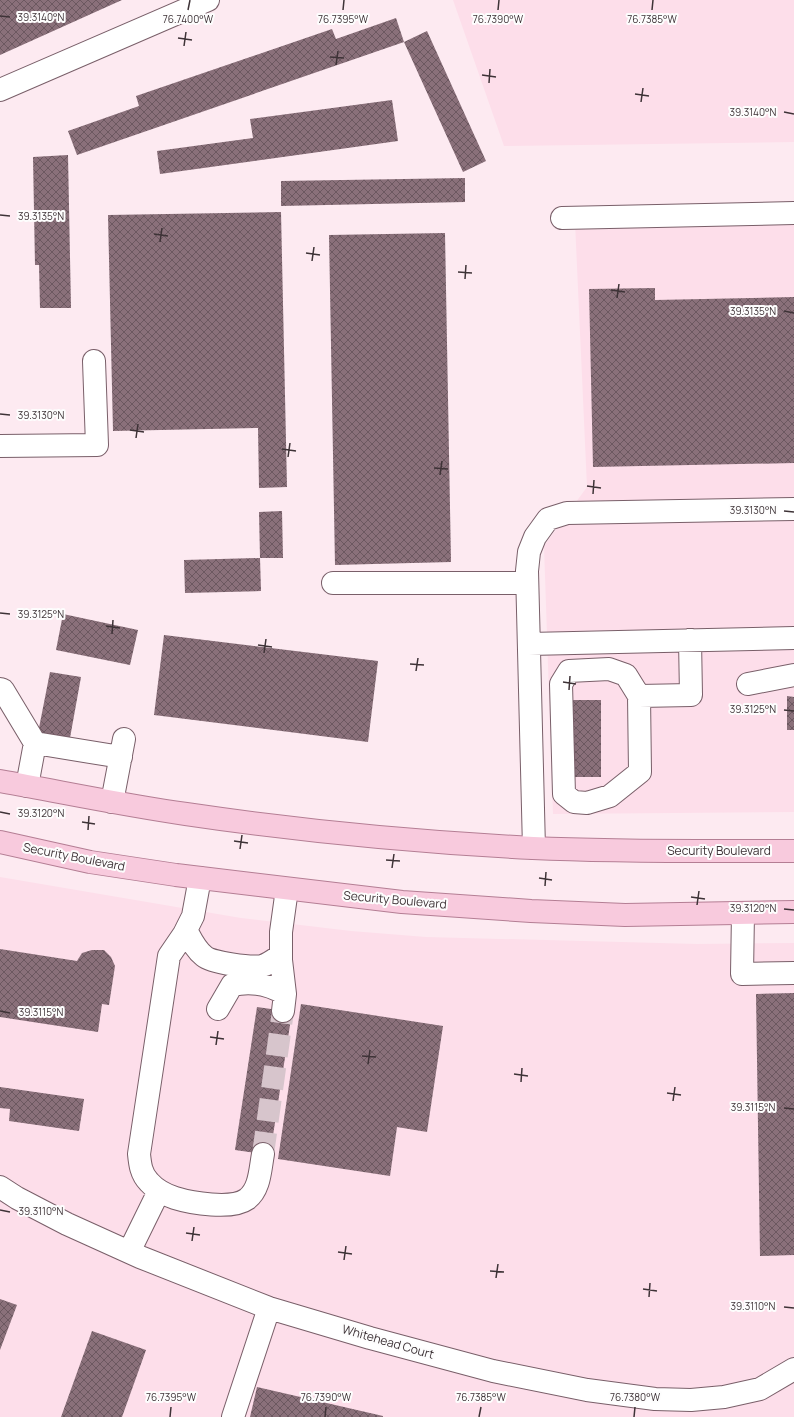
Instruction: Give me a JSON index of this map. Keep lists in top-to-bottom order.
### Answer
{
  "streets": {
    "main road": ["Security Boulevard"],
    "street": ["Whitehead Court"]
  },
  "coordinates": [
    "39.3140°N",
    "76.7400°W",
    "76.7395°W",
    "76.7390°W",
    "76.7385°W",
    "39.3135°N",
    "39.3130°N",
    "39.3125°N",
    "39.3120°N",
    "39.3115°N",
    "39.3110°N",
    "76.7380°W"
  ]
}
